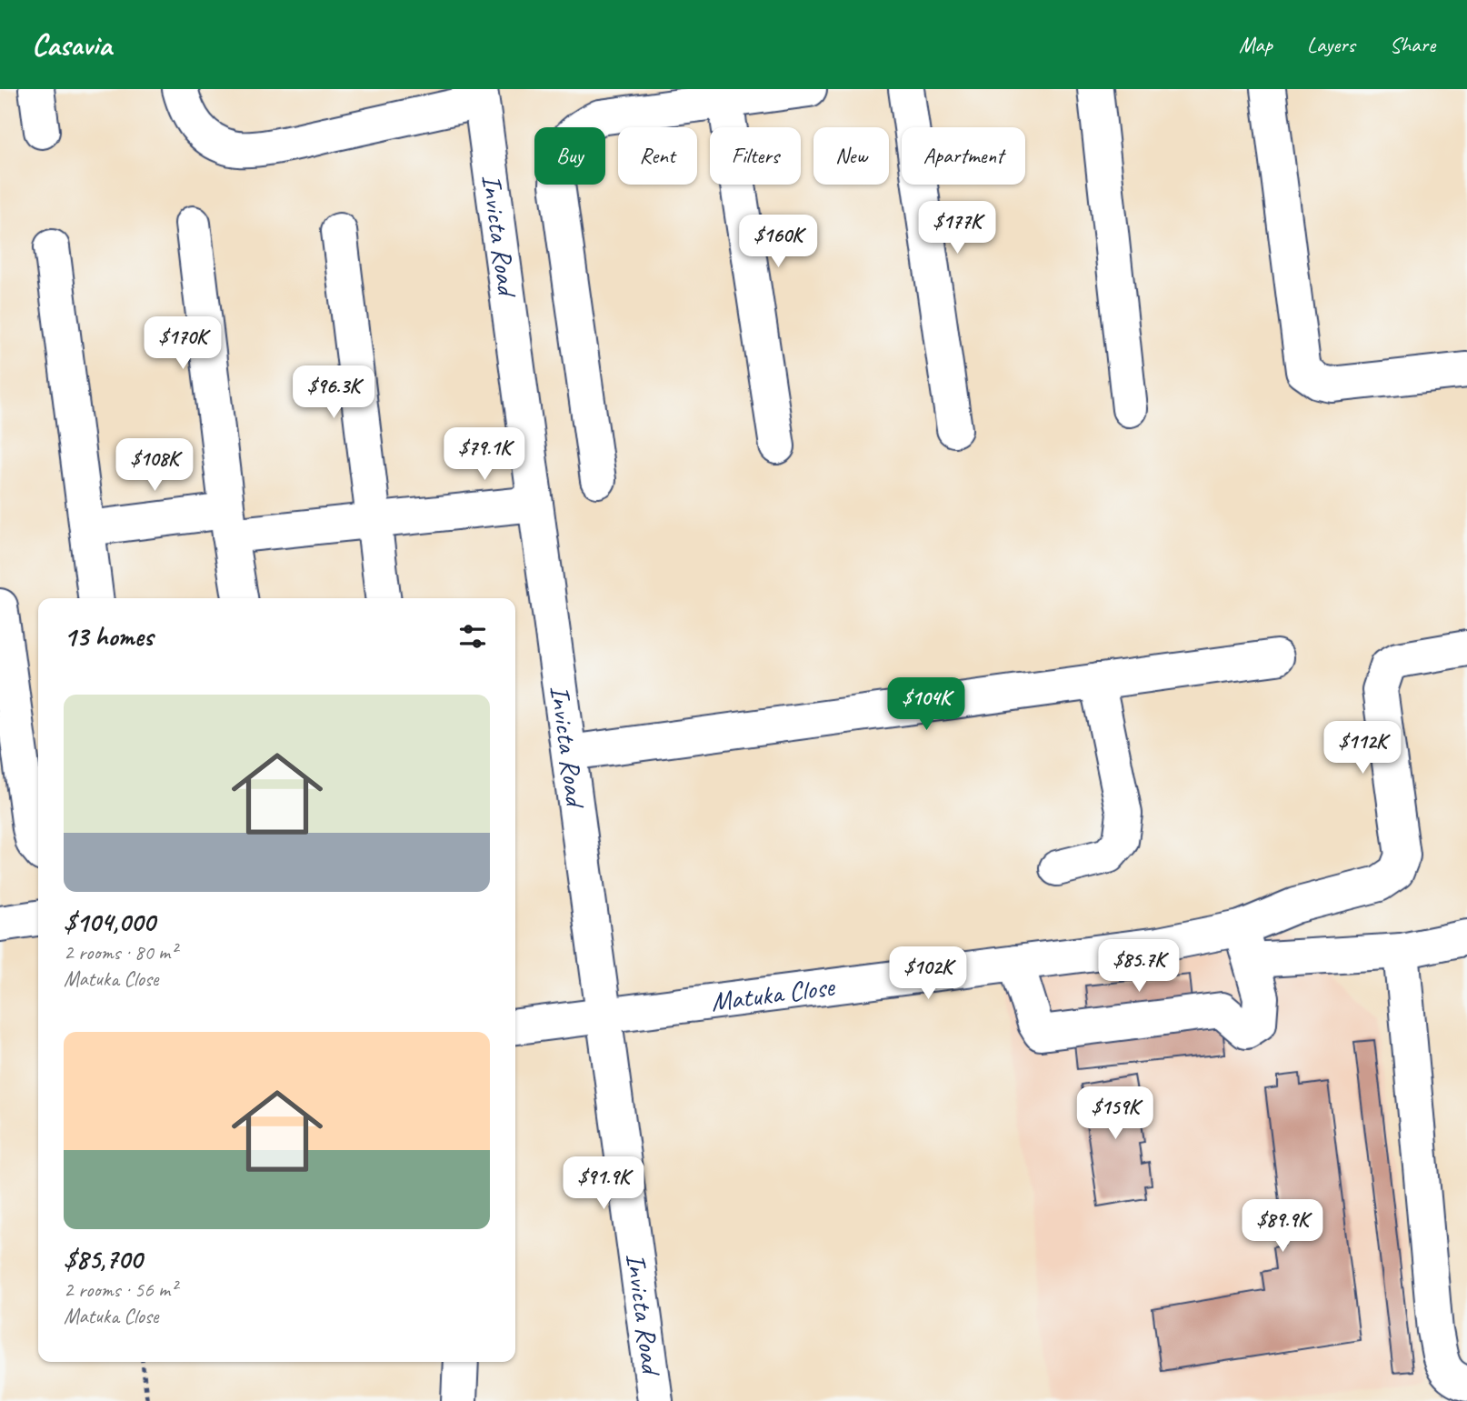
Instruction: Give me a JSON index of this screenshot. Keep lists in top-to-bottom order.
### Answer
{
  "streets": {
    "street": ["Invicta Road", "Matuka Close"]
  },
  "crossings": [
    ["Invicta Road", "Matuka Close"]
  ],
  "page": {
    "header": "Casavia",
    "nav": ["Map", "Layers", "Share"],
    "chip": [
      "Buy",
      "Rent",
      "Filters",
      "New",
      "Apartment"
    ],
    "price": [
      "$177K",
      "$160K",
      "$170K",
      "$96.3K",
      "$79.1K",
      "$108K",
      "$104K",
      "$112K",
      "$85.7K",
      "$102K",
      "$159K",
      "$91.9K",
      "$89.9K"
    ],
    "heading": "13 homes",
    "list": [
      {
        "name": "$104,000",
        "note": "2 rooms · 80 m² · Matuka Close"
      },
      {
        "name": "$85,700",
        "note": "2 rooms · 56 m² · Matuka Close"
      }
    ]
  }
}
